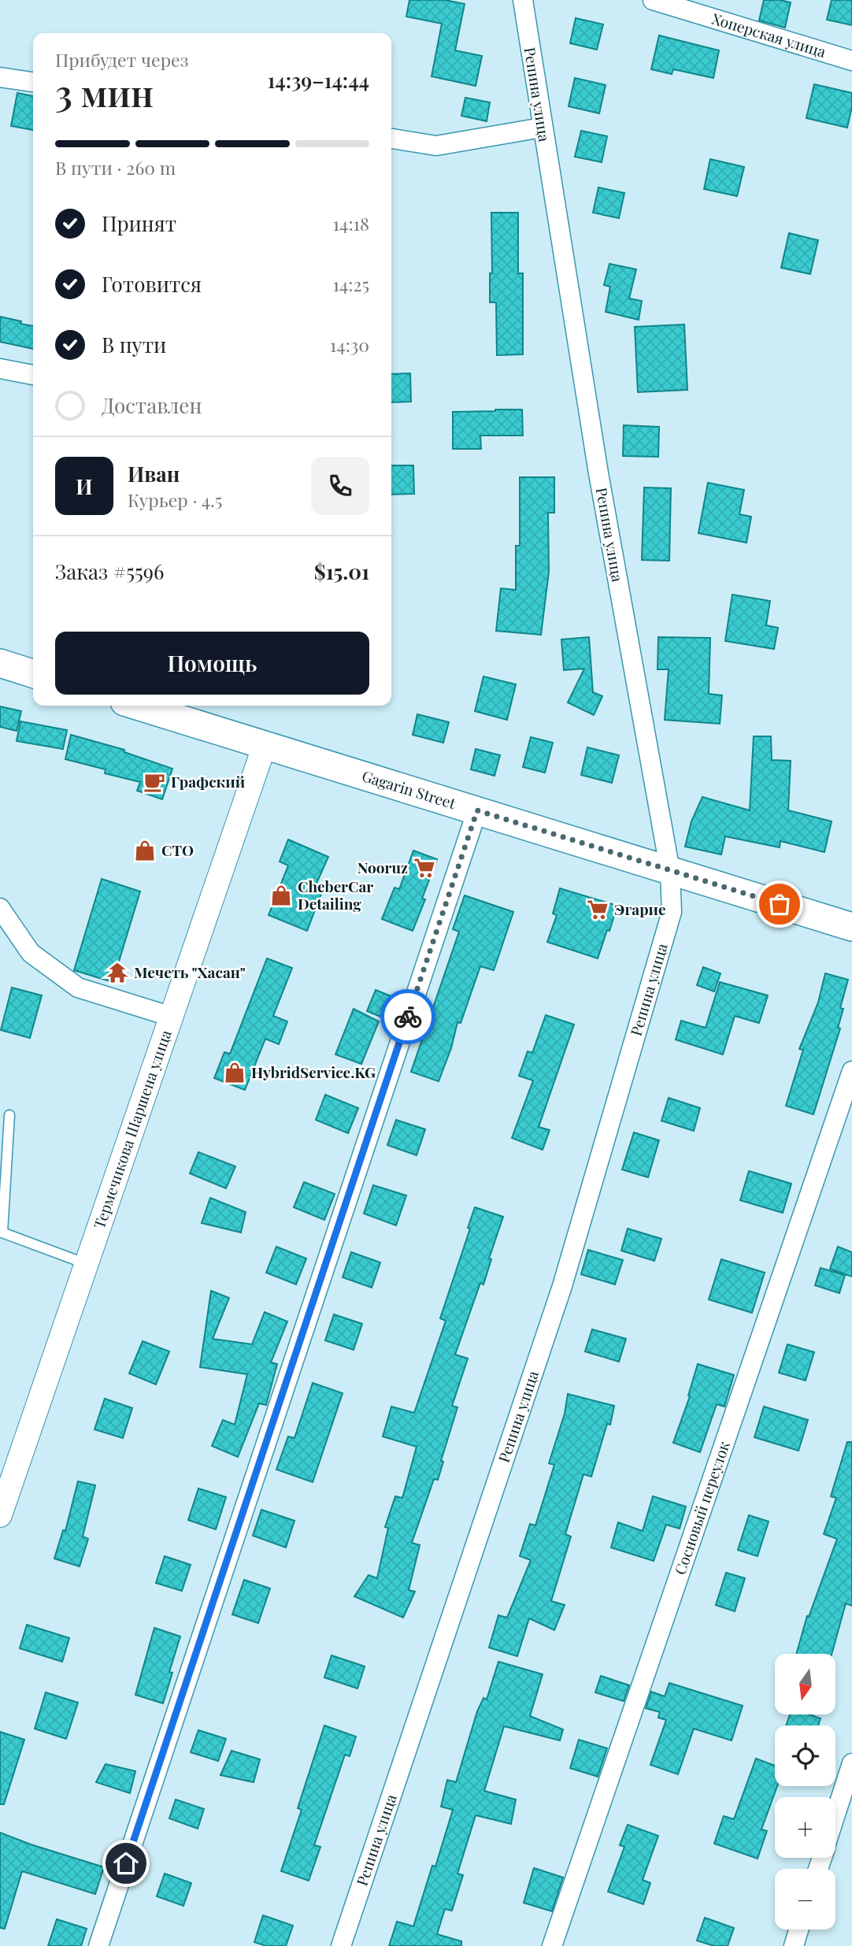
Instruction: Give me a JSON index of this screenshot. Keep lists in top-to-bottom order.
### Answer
{
  "streets": {
    "main road": ["Gagarin Street"],
    "street": [
      "Хоперская улица",
      "Репина улица",
      "Термечикова Шаршена улица",
      "Сосновый переулок"
    ]
  },
  "crossings": [
    ["Репина улица", "Gagarin Street"],
    ["Gagarin Street", "Термечикова Шаршена улица"]
  ],
  "places": {
    "cafe": ["Графский"],
    "shop": ["СТО", "CheberCar Detailing", "HybridService.KG"],
    "supermarket": ["Nooruz", "Эгарие"],
    "temple": ["Мечеть \"Хасан\""]
  },
  "north": "bottom",
  "page": {
    "heading": ["3 мин", "Прибудет через", "14:39–14:44"],
    "panel": [
      "Иван",
      "Курьер · 4.5",
      "Заказ #5596",
      "$15.01"
    ],
    "bar": "В пути · 260 m",
    "list": [
      ["Принят", "14:18"],
      ["Готовится", "14:25"],
      ["В пути", "14:30"],
      "Доставлен"
    ],
    "round": "И",
    "buttons": "Помощь",
    "map_buttons": ["+", "−"]
  }
}
